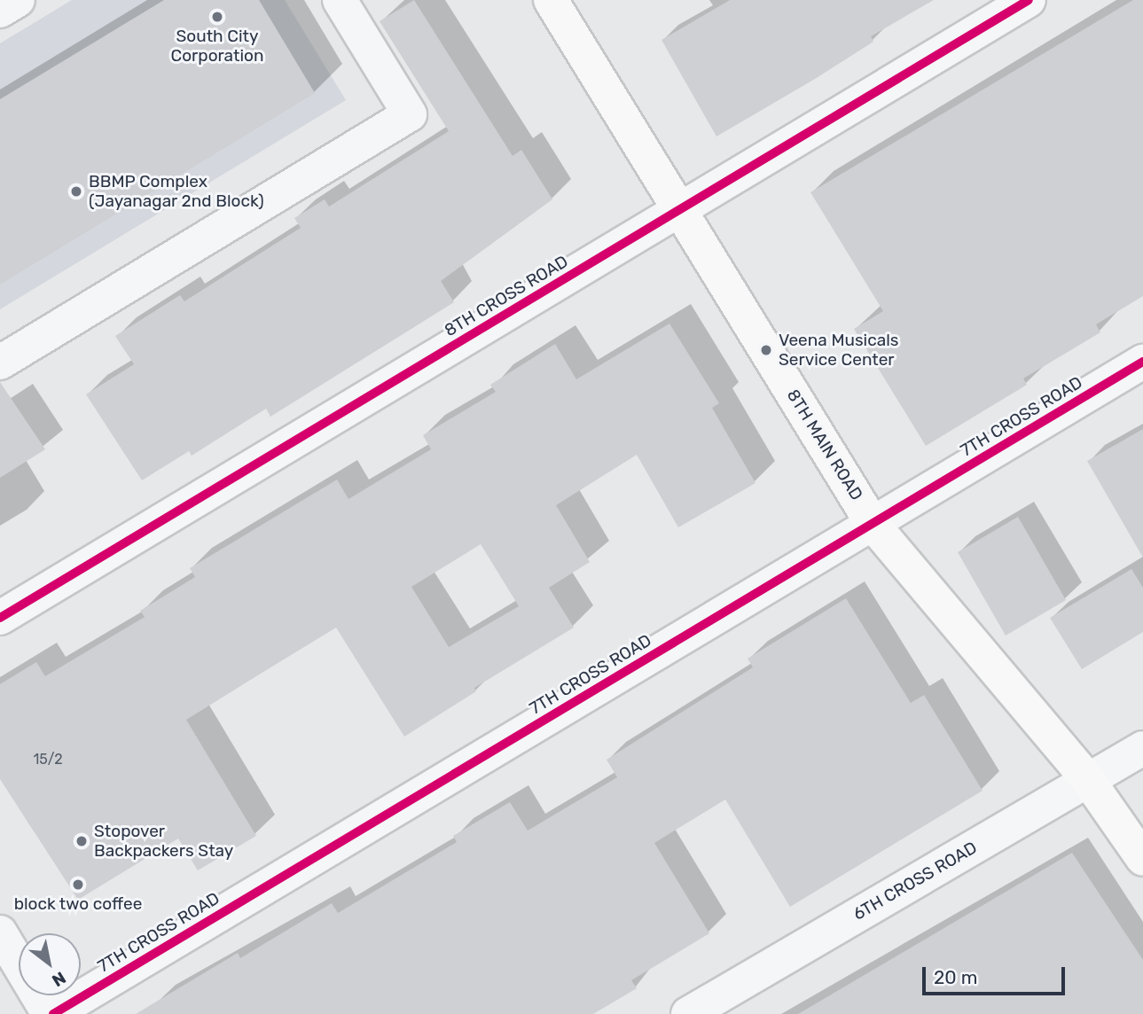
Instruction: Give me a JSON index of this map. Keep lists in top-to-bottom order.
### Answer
{
  "streets": {
    "street": [
      "8TH CROSS ROAD",
      "7TH CROSS ROAD",
      "8TH MAIN ROAD",
      "6TH CROSS ROAD"
    ]
  },
  "crossings": [
    ["8TH CROSS ROAD", "8TH MAIN ROAD"],
    ["7TH CROSS ROAD", "8TH MAIN ROAD"],
    ["8TH MAIN ROAD", "6TH CROSS ROAD"]
  ],
  "places": [
    "South City Corporation",
    "BBMP Complex (Jayanagar 2nd Block)",
    "Veena Musicals Service Center",
    "Stopover Backpackers Stay",
    "block two coffee"
  ],
  "house_numbers": ["15/2"],
  "scale_bar": "20 m",
  "north": "bottom right"
}
